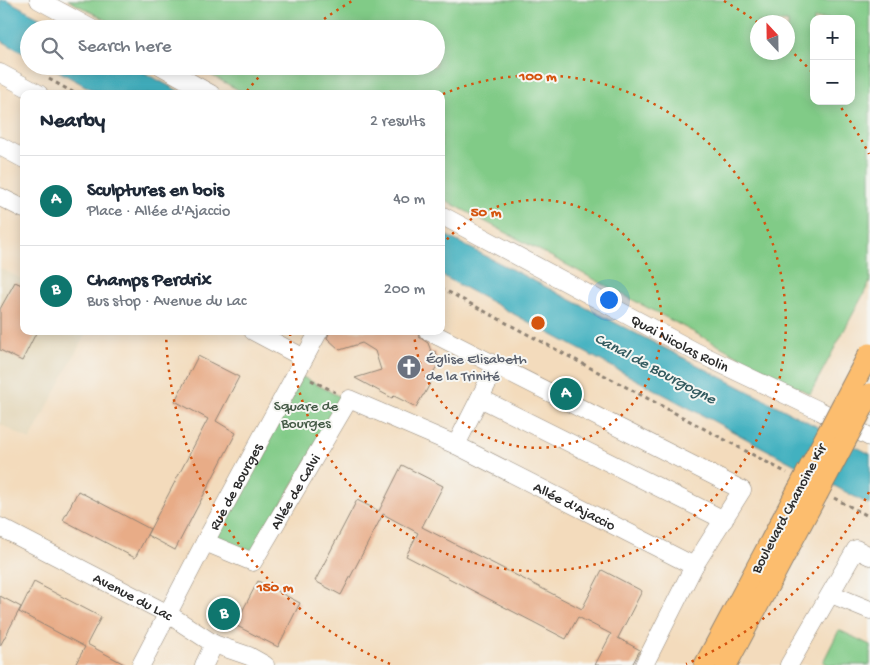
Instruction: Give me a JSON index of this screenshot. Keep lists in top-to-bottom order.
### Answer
{
  "streets": {
    "main road": ["Boulevard Chanoine Kir"],
    "street": [
      "Quai Nicolas Rolin",
      "Rue de Bourges",
      "Allée de Calvi",
      "Allée d'Ajaccio",
      "Avenue du Lac"
    ]
  },
  "crossings": [
    ["Rue de Bourges", "Allée de Calvi"],
    ["Rue de Bourges", "Avenue du Lac"]
  ],
  "water": ["Canal de Bourgogne"],
  "parks": ["Square de Bourges"],
  "places": {
    "church": ["Église Elisabeth de la Trinité"]
  },
  "north": "top",
  "page": {
    "map_buttons": ["+", "−"],
    "search": "Search here",
    "heading": ["Nearby", "2 results"],
    "list": [
      {
        "mark": "A",
        "name": "Sculptures en bois",
        "note": "Place · Allée d'Ajaccio",
        "value": "40 m"
      },
      {
        "mark": "B",
        "name": "Champs Perdrix",
        "note": "Bus stop · Avenue du Lac",
        "value": "200 m"
      }
    ],
    "pins": ["A", "B"]
  },
  "rings": ["100 m", "50 m", "150 m"]
}
